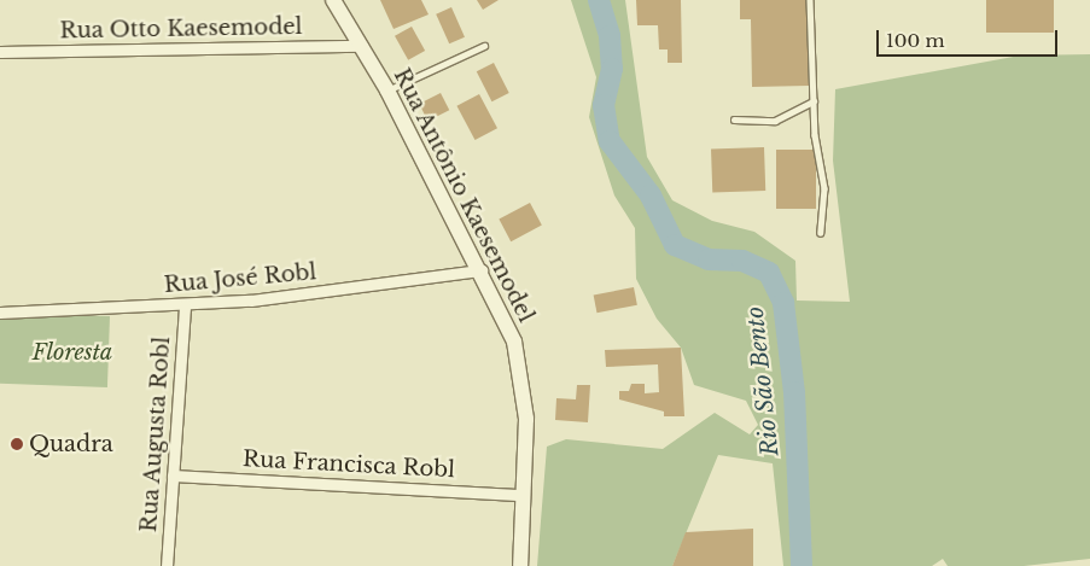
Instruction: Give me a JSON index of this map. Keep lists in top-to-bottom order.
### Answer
{
  "streets": {
    "main road": ["Rua Antônio Kaesemodel"],
    "street": [
      "Rua Otto Kaesemodel",
      "Rua José Robl",
      "Rua Augusta Robl",
      "Rua Francisca Robl"
    ]
  },
  "crossings": [
    ["Rua Otto Kaesemodel", "Rua Antônio Kaesemodel"],
    ["Rua Antônio Kaesemodel", "Rua José Robl"],
    ["Rua Antônio Kaesemodel", "Rua Francisca Robl"],
    ["Rua José Robl", "Rua Augusta Robl"],
    ["Rua Augusta Robl", "Rua Francisca Robl"]
  ],
  "water": ["Rio São Bento"],
  "parks": ["Floresta"],
  "places": ["Quadra"],
  "scale_bar": "100 m"
}
